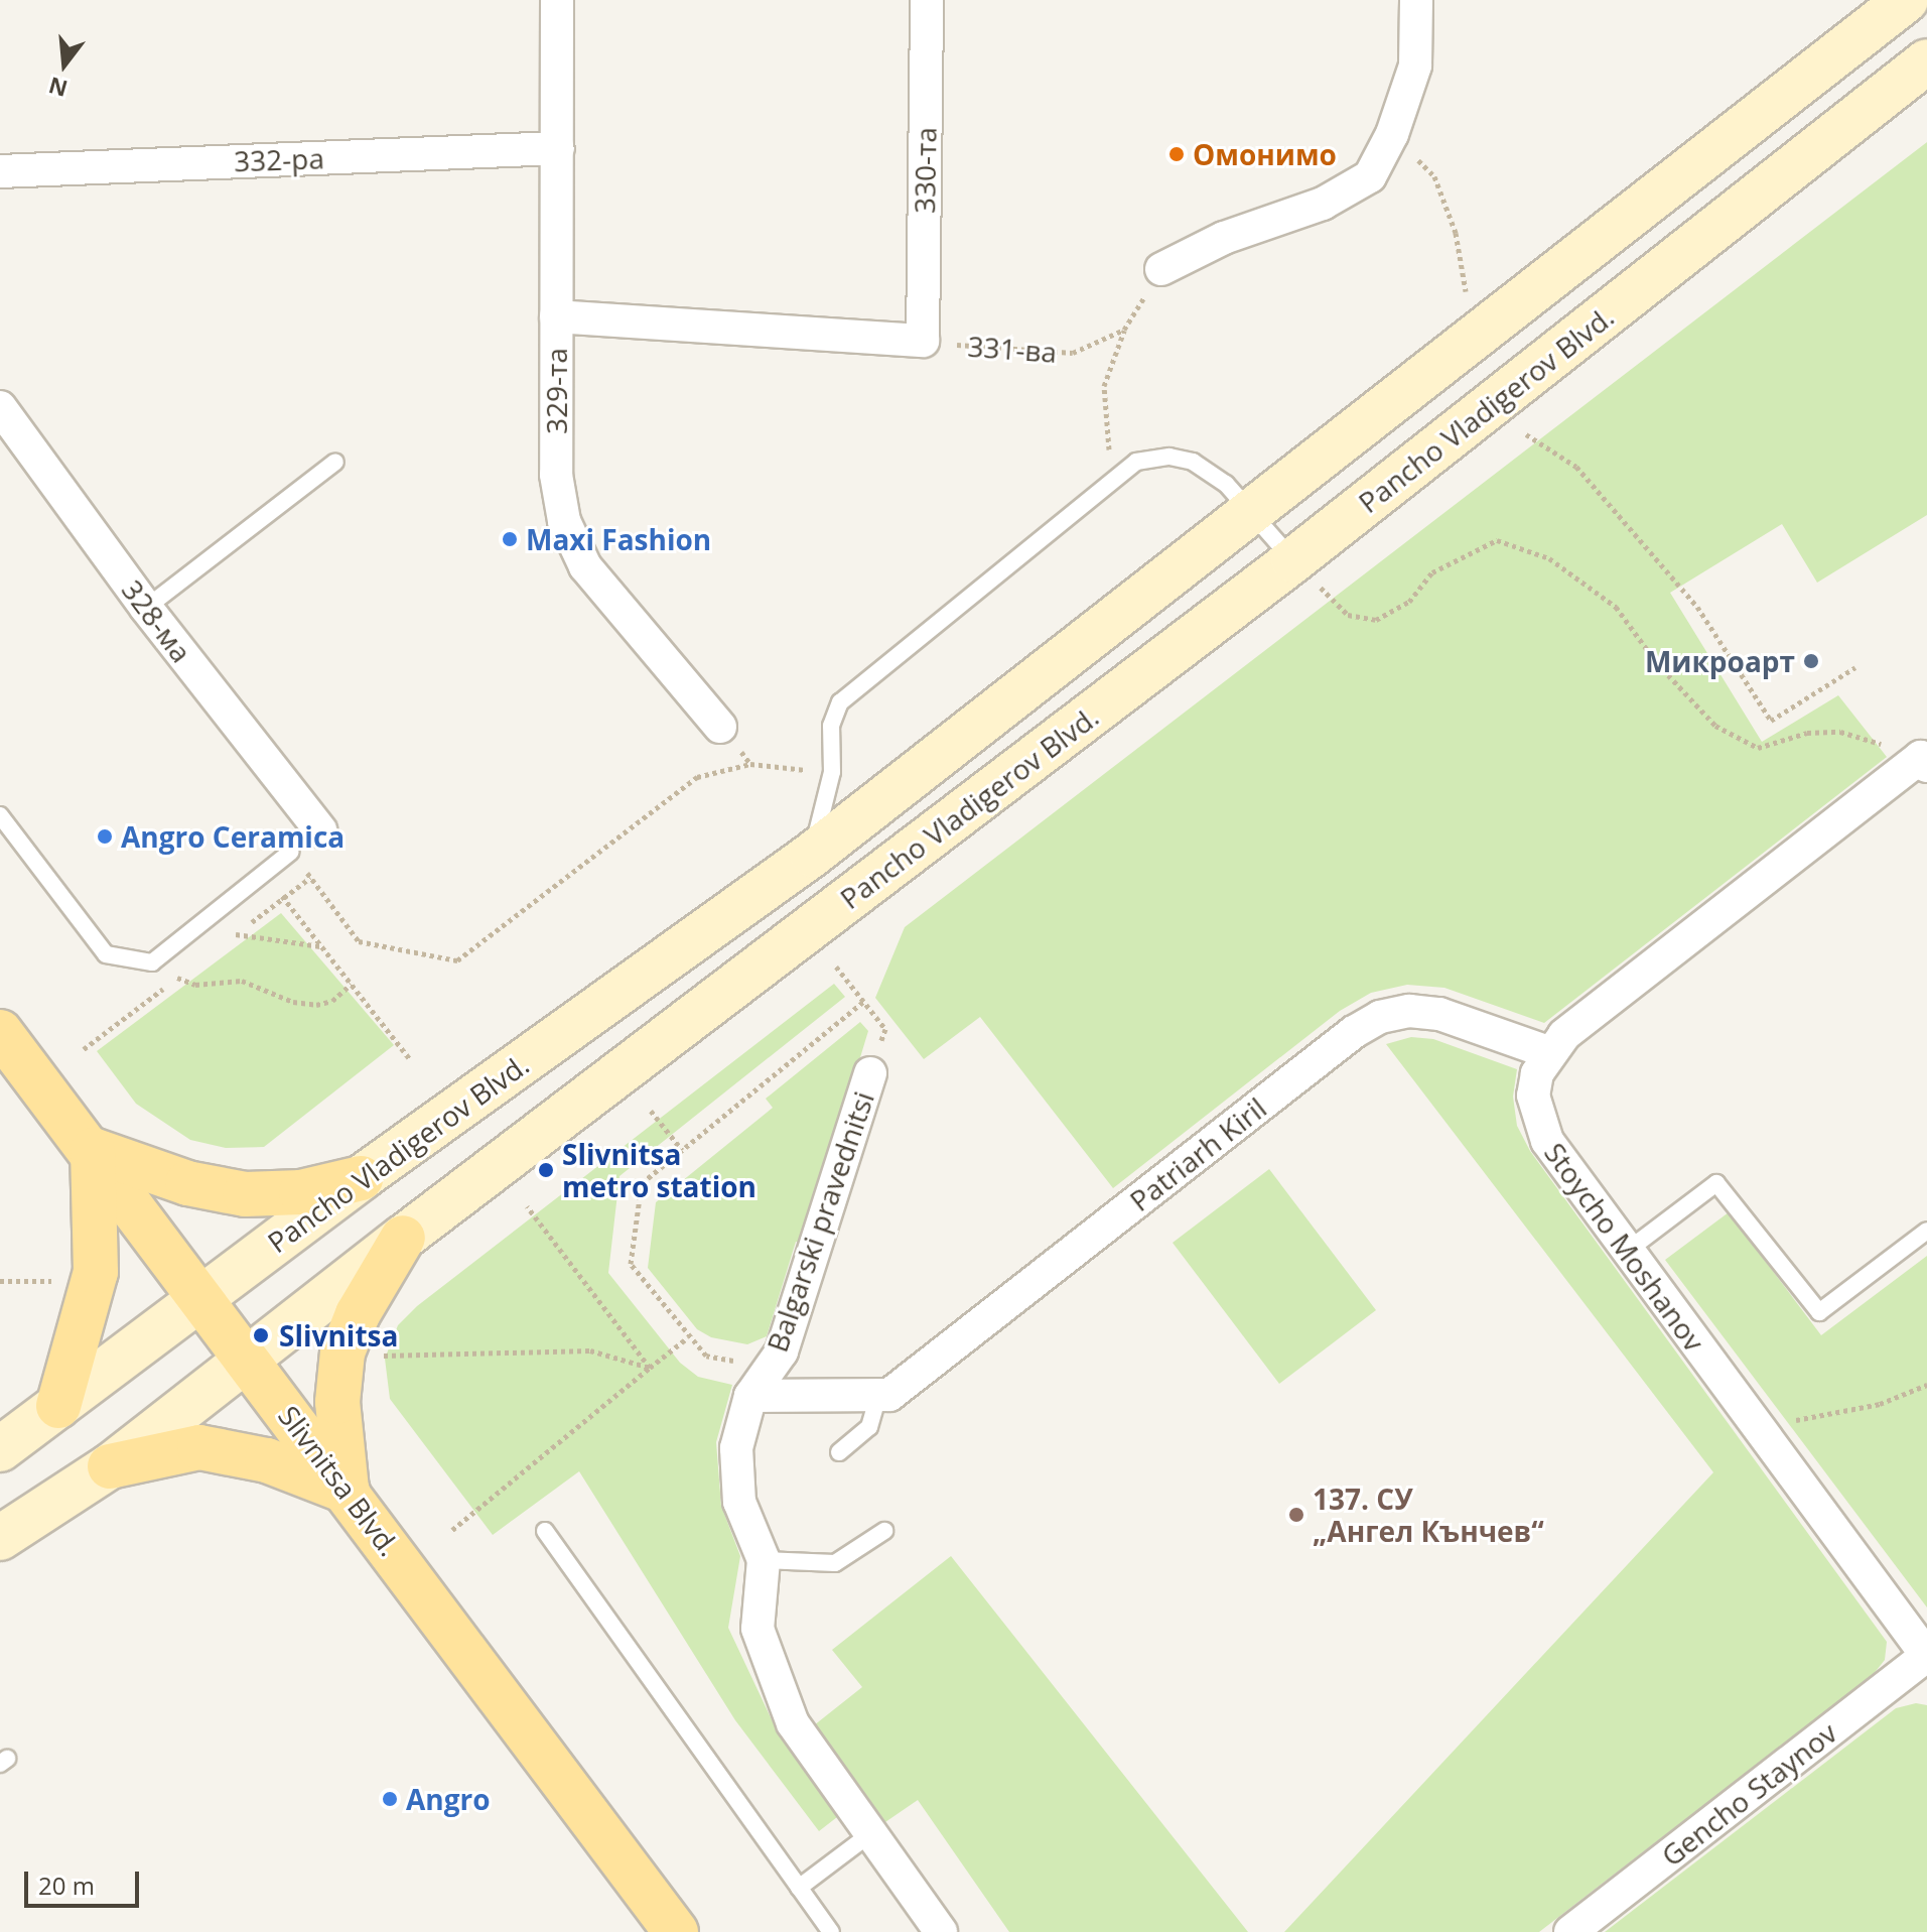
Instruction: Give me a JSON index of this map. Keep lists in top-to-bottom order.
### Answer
{
  "streets": {
    "main road": ["Pancho Vladigerov Blvd.", "Slivnitsa Blvd."],
    "street": [
      "332-ра",
      "330-та",
      "329-та",
      "328-ма",
      "Patriarh Kiril",
      "Balgarski pravednitsi",
      "Stoycho Moshanov",
      "Gencho Staynov"
    ],
    "path": ["331-ва"]
  },
  "crossings": [
    ["332-ра", "329-та"],
    ["330-та", "331-ва"],
    ["Pancho Vladigerov Blvd.", "Slivnitsa Blvd."],
    ["Patriarh Kiril", "Stoycho Moshanov"],
    ["Stoycho Moshanov", "Gencho Staynov"]
  ],
  "places": [
    "Омонимо",
    "Maxi Fashion",
    "Микроарт",
    "Angro Ceramica",
    "Slivnitsa metro station",
    "Slivnitsa",
    "137. СУ „Ангел Кънчев“",
    "Angro"
  ],
  "scale_bar": "20 m",
  "north": "bottom"
}
